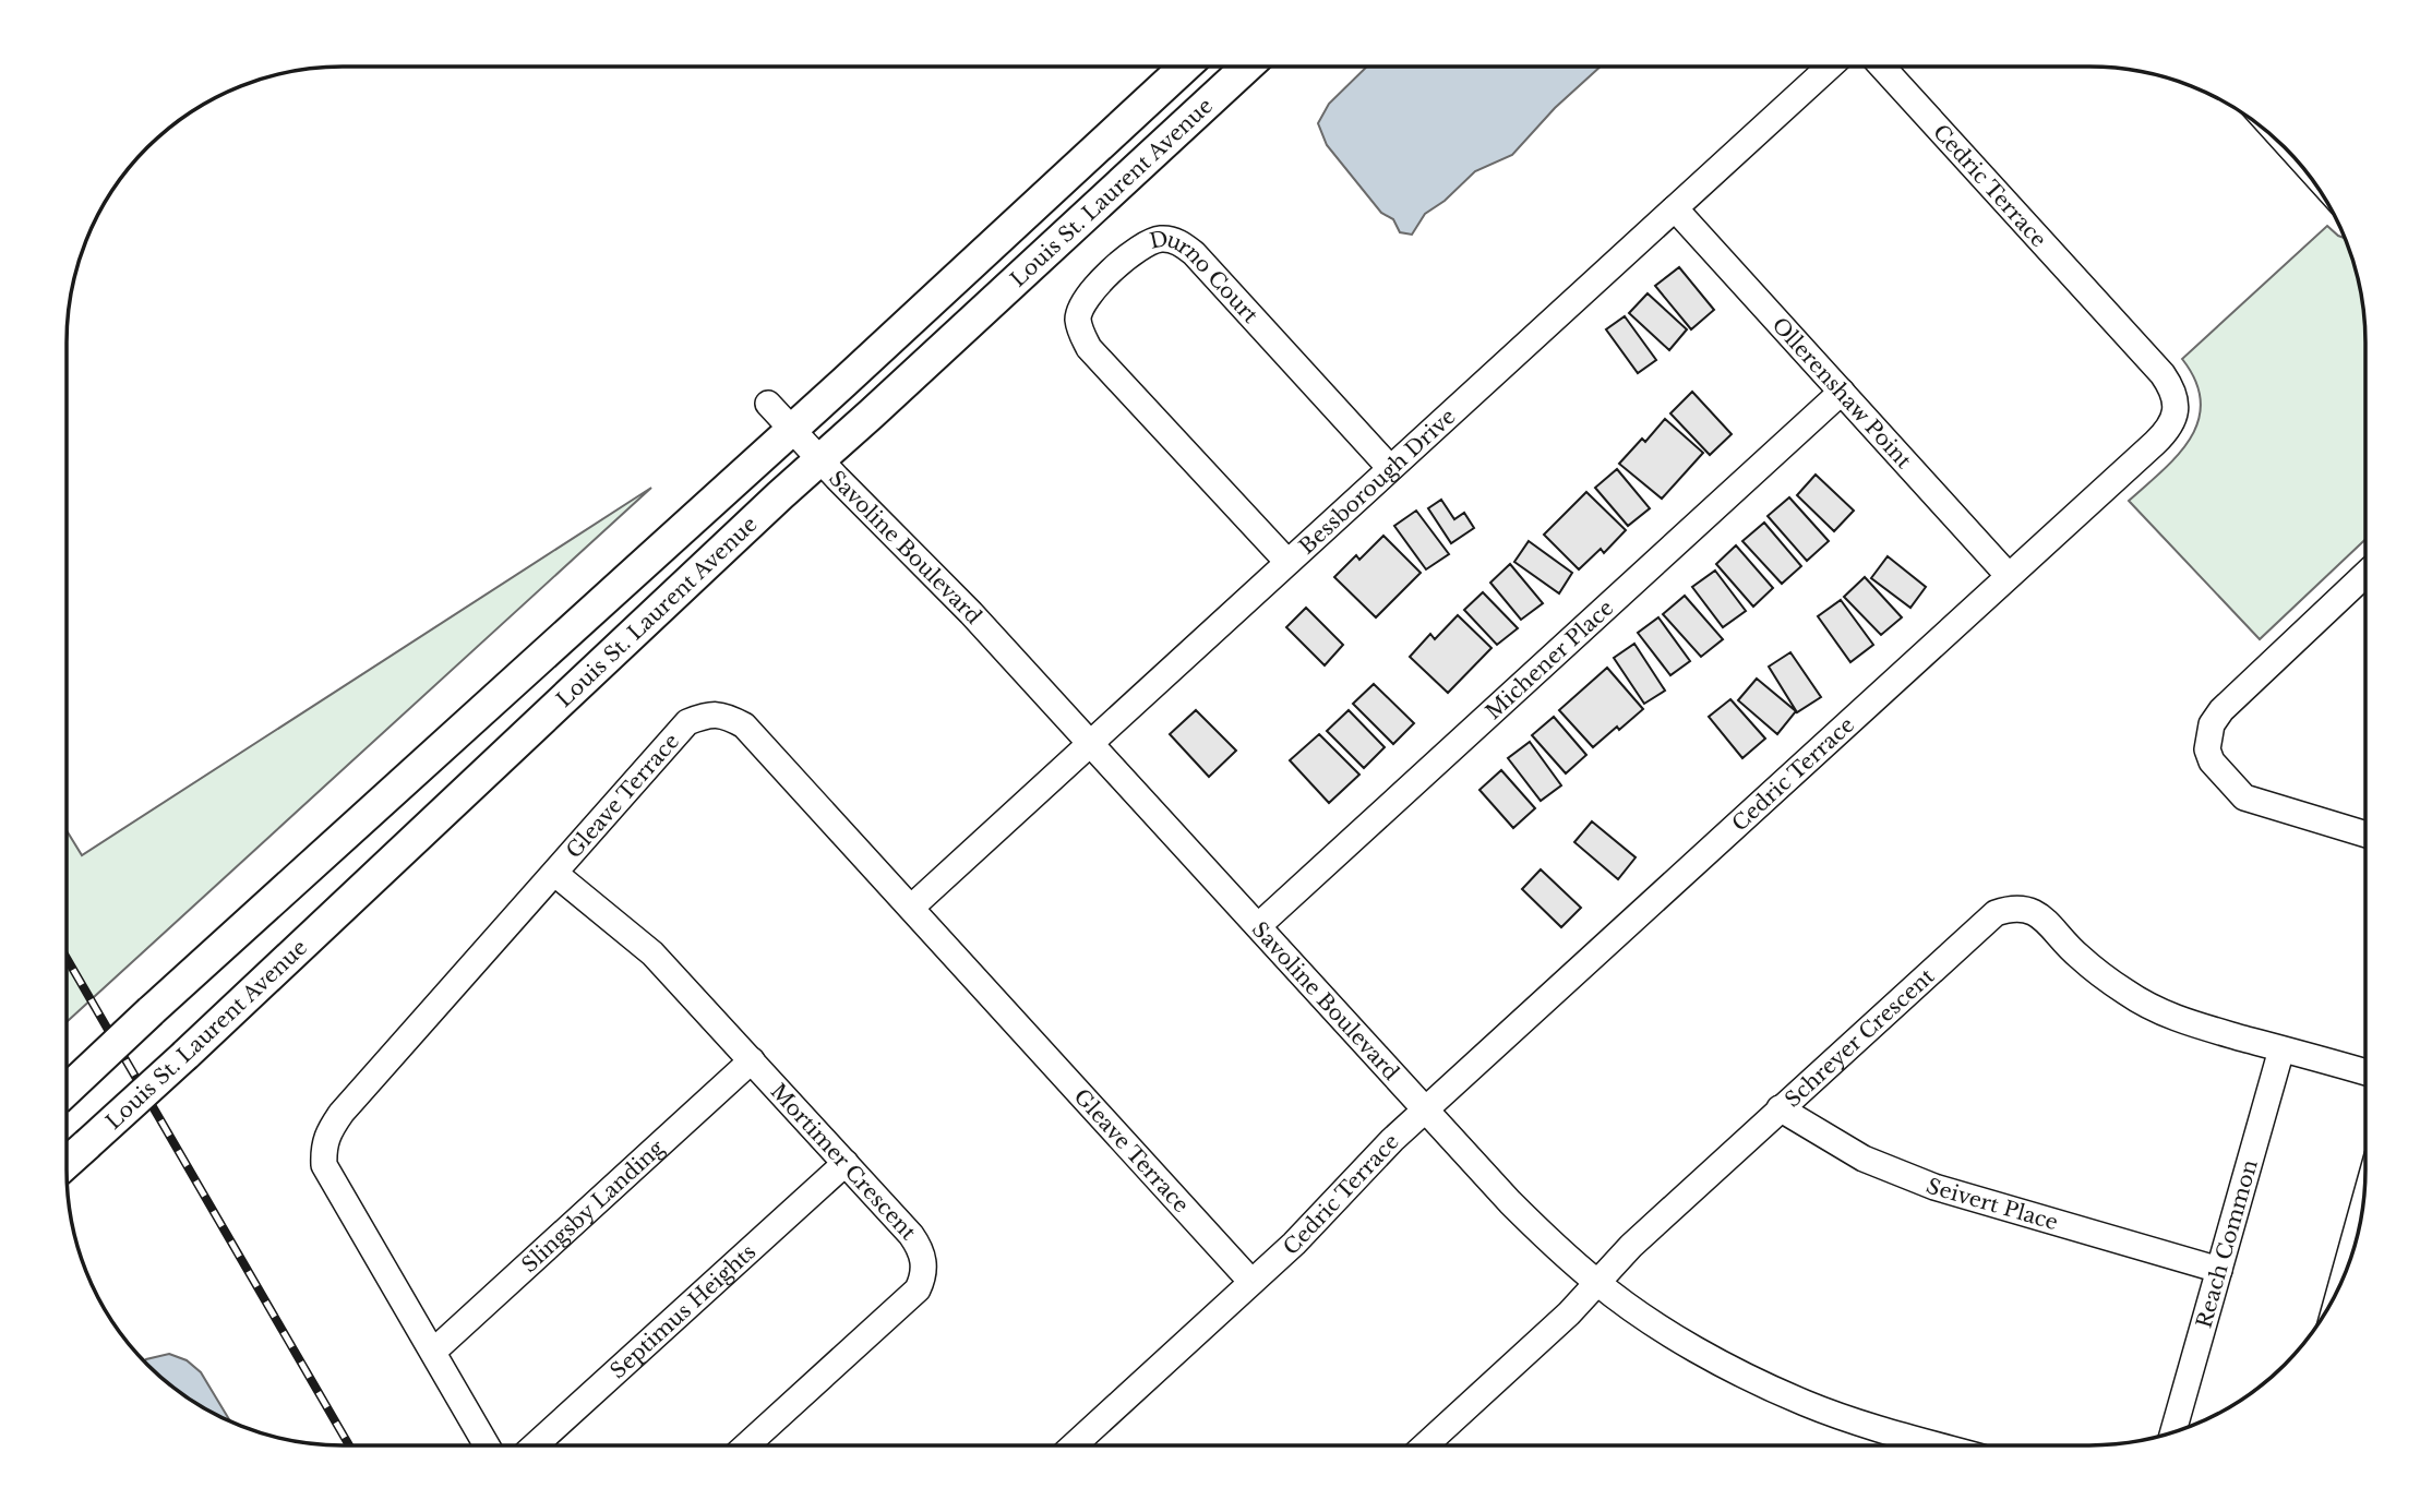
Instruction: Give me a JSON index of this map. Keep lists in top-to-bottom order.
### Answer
{
  "streets": {
    "main road": ["Louis St. Laurent Avenue"],
    "street": [
      "Cedric Terrace",
      "Durno Court",
      "Ollerenshaw Point",
      "Bessborough Drive",
      "Savoline Boulevard",
      "Michener Place",
      "Gleave Terrace",
      "Schreyer Crescent",
      "Mortimer Crescent",
      "Seivert Place",
      "Slingsby Landing",
      "Reach Common",
      "Septimus Heights"
    ]
  },
  "crossings": [
    ["Cedric Terrace", "Ollerenshaw Point"],
    ["Cedric Terrace", "Savoline Boulevard"],
    ["Cedric Terrace", "Gleave Terrace"],
    ["Louis St. Laurent Avenue", "Savoline Boulevard"],
    ["Durno Court", "Bessborough Drive"],
    ["Ollerenshaw Point", "Bessborough Drive"],
    ["Ollerenshaw Point", "Michener Place"],
    ["Bessborough Drive", "Savoline Boulevard"],
    ["Bessborough Drive", "Gleave Terrace"],
    ["Savoline Boulevard", "Michener Place"],
    ["Savoline Boulevard", "Schreyer Crescent"],
    ["Gleave Terrace", "Mortimer Crescent"],
    ["Gleave Terrace", "Slingsby Landing"],
    ["Schreyer Crescent", "Seivert Place"],
    ["Schreyer Crescent", "Reach Common"],
    ["Mortimer Crescent", "Slingsby Landing"],
    ["Mortimer Crescent", "Septimus Heights"],
    ["Seivert Place", "Reach Common"]
  ]
}
